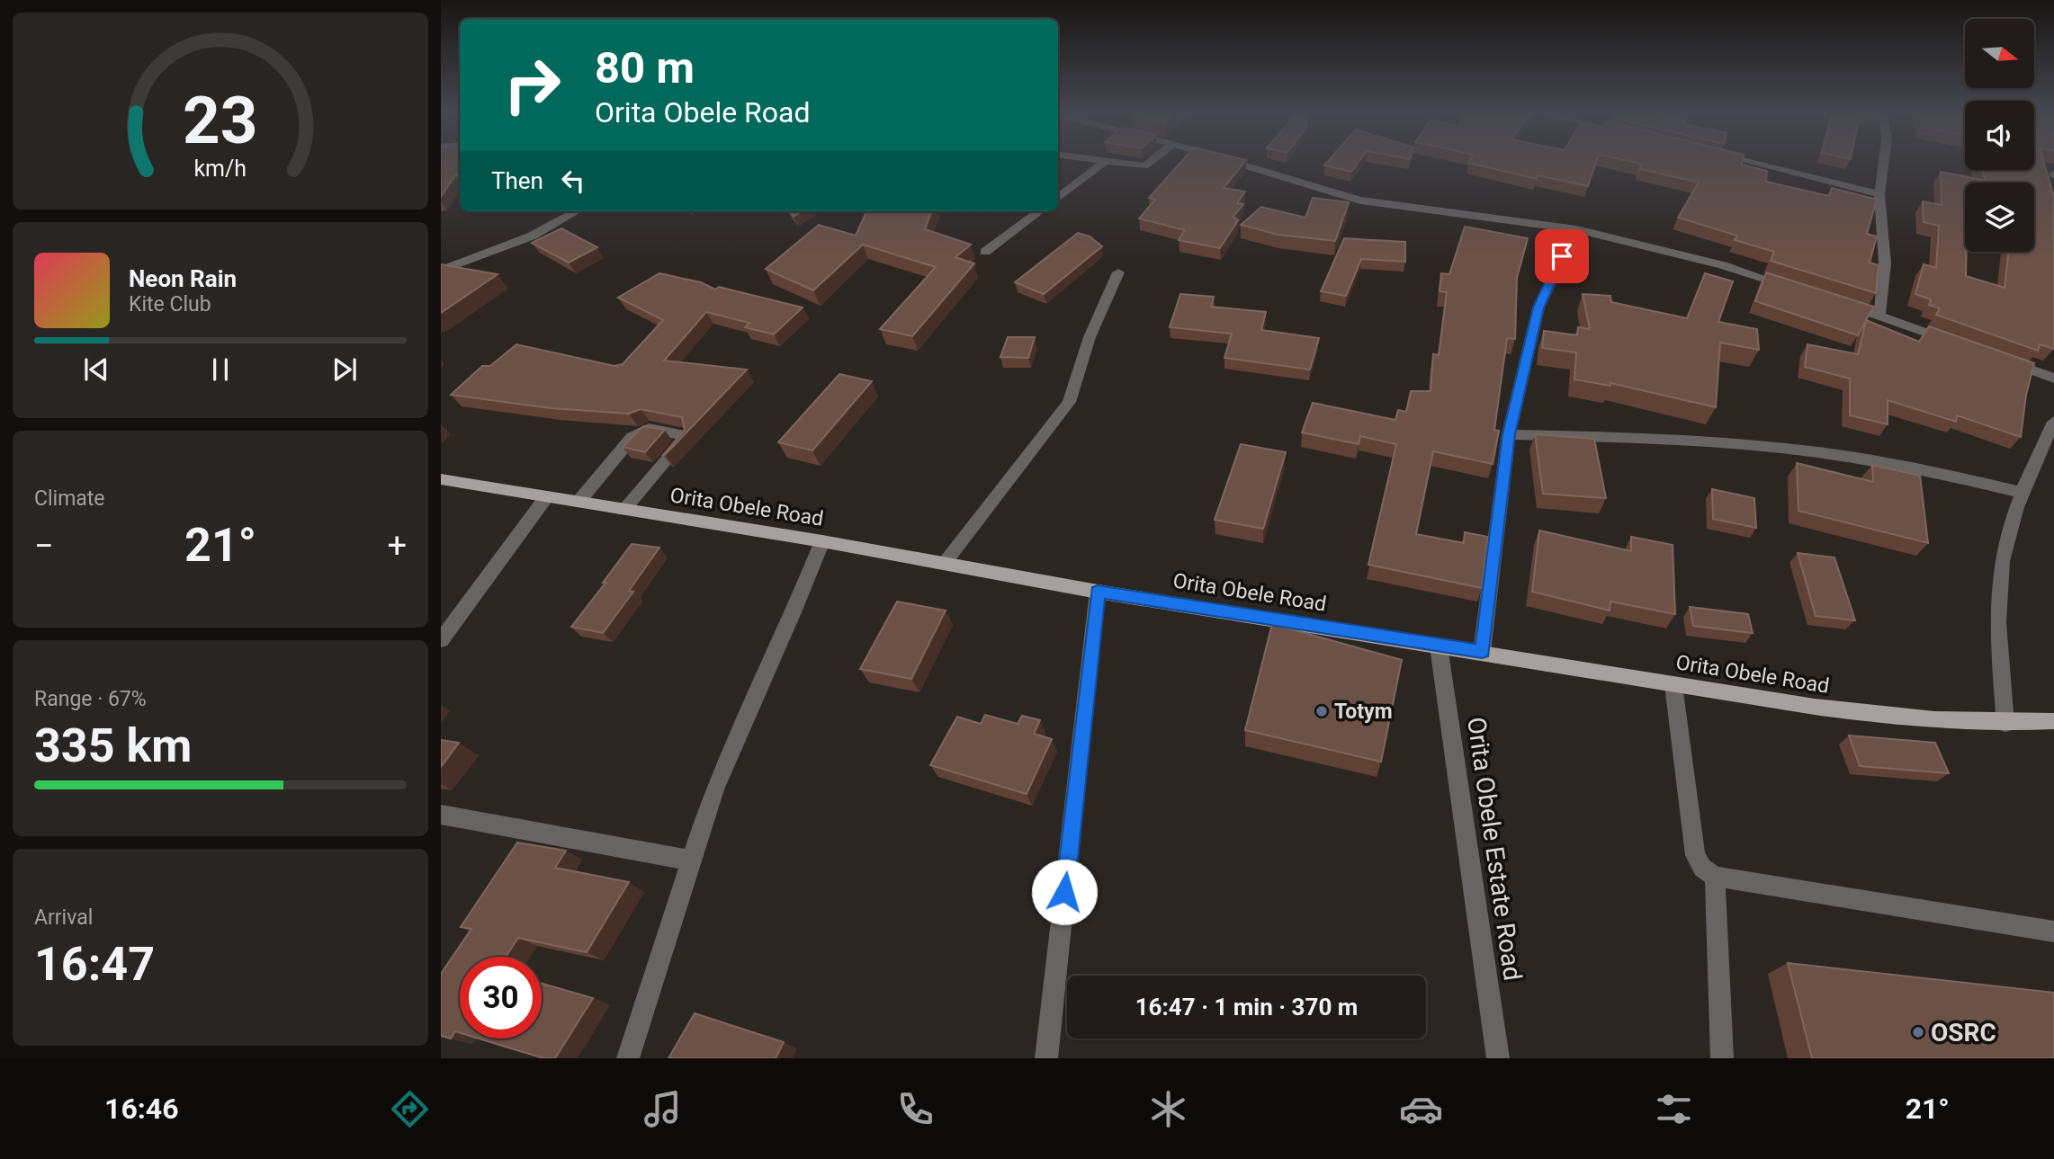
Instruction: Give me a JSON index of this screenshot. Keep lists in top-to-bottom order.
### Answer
{
  "streets": {
    "main road": ["Orita Obele Road"],
    "street": ["Orita Obele Estate Road"]
  },
  "crossings": [
    ["Orita Obele Road", "Orita Obele Estate Road"]
  ],
  "places": ["Totym", "OSRC"],
  "north": "right",
  "page": {
    "turn": ["80 m", "Orita Obele Road"],
    "then": "Then",
    "song": ["Neon Rain", "Kite Club"],
    "tile": [
      "Climate",
      ["Range · 67%", "335 km"],
      ["Arrival", "16:47"]
    ],
    "heat": ["−", "21°", "+"],
    "limit": "30",
    "trip": "16:47 · 1 min · 370 m",
    "tabs": ["16:46", "21°"],
    "gauge": ["23", "km/h"]
  }
}
